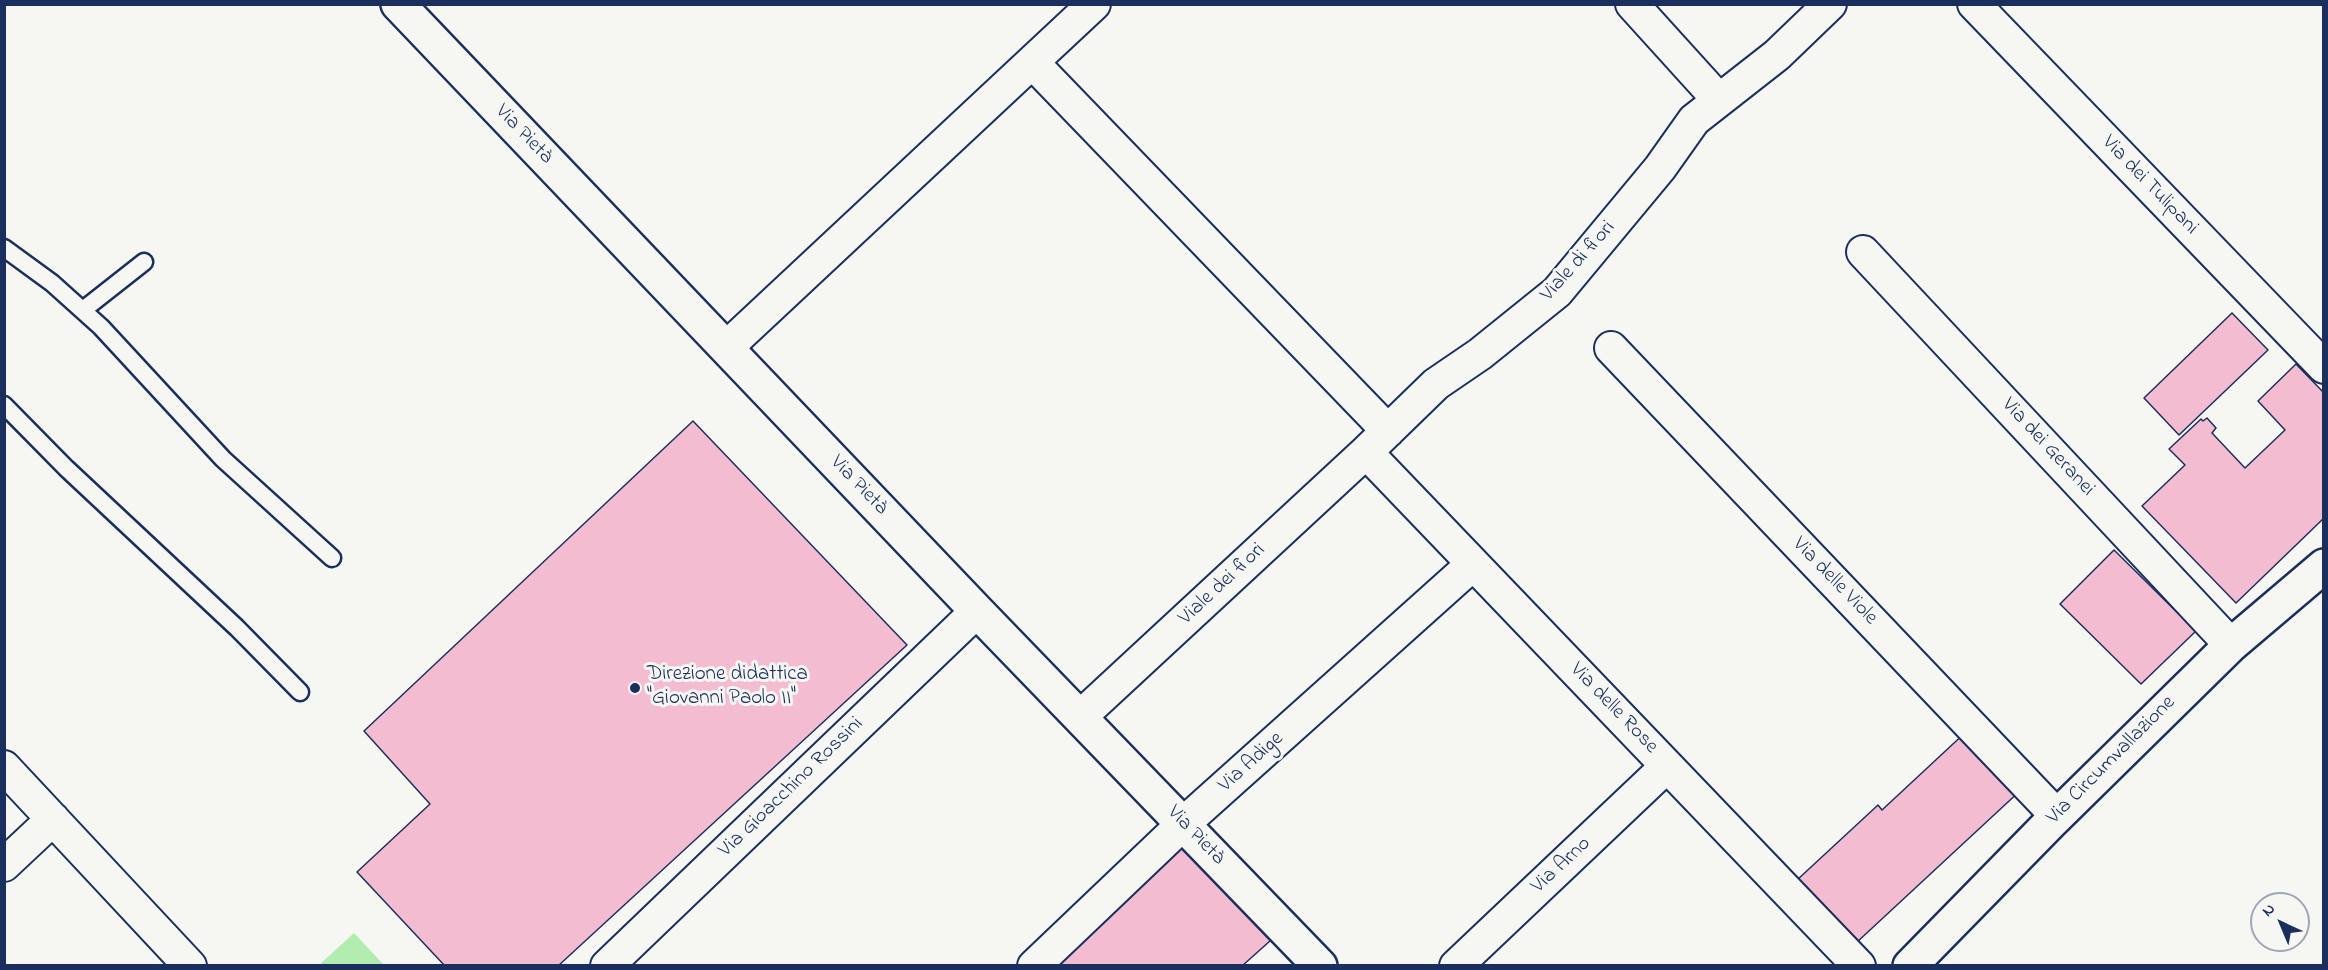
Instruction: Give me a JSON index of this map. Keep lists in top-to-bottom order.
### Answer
{
  "streets": {
    "street": [
      "Via Pietà",
      "Via dei Tulipani",
      "Viale di fiori",
      "Via dei Geranei",
      "Via delle Viole",
      "Viale dei fiori",
      "Via delle Rose",
      "Via Circumvallazione",
      "Via Adige",
      "Via Gioacchino Rossini",
      "Via Arno"
    ]
  },
  "crossings": [
    ["Via Pietà", "Viale dei fiori"],
    ["Via Pietà", "Via Adige"],
    ["Via Pietà", "Via Gioacchino Rossini"],
    ["Viale di fiori", "Viale dei fiori"],
    ["Viale di fiori", "Via delle Rose"],
    ["Via dei Geranei", "Via Circumvallazione"],
    ["Via delle Viole", "Via Circumvallazione"],
    ["Viale dei fiori", "Via delle Rose"],
    ["Via delle Rose", "Via Adige"],
    ["Via delle Rose", "Via Arno"]
  ],
  "places": ["Direzione didattica \"Giovanni Paolo II\""],
  "north": "top left"
}
